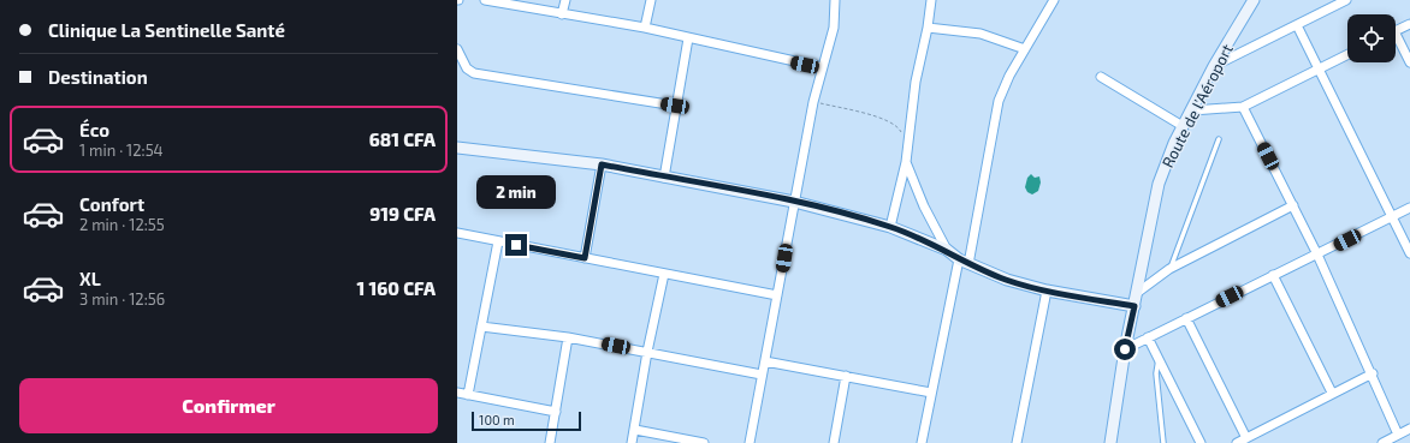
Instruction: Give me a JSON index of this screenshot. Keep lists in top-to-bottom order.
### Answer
{
  "streets": {
    "street": ["Route de l'Aéroport"]
  },
  "scale_bar": "100 m",
  "page": {
    "banner": ["Clinique La Sentinelle Santé", "Destination"],
    "list": [
      {
        "name": "Éco",
        "note": "1 min · 12:54",
        "value": "681 CFA"
      },
      {
        "name": "Confort",
        "note": "2 min · 12:55",
        "value": "919 CFA"
      },
      {
        "name": "XL",
        "note": "3 min · 12:56",
        "value": "1 160 CFA"
      }
    ],
    "bubble": "2 min",
    "buttons": "Confirmer",
    "scale": "100 m"
  }
}
